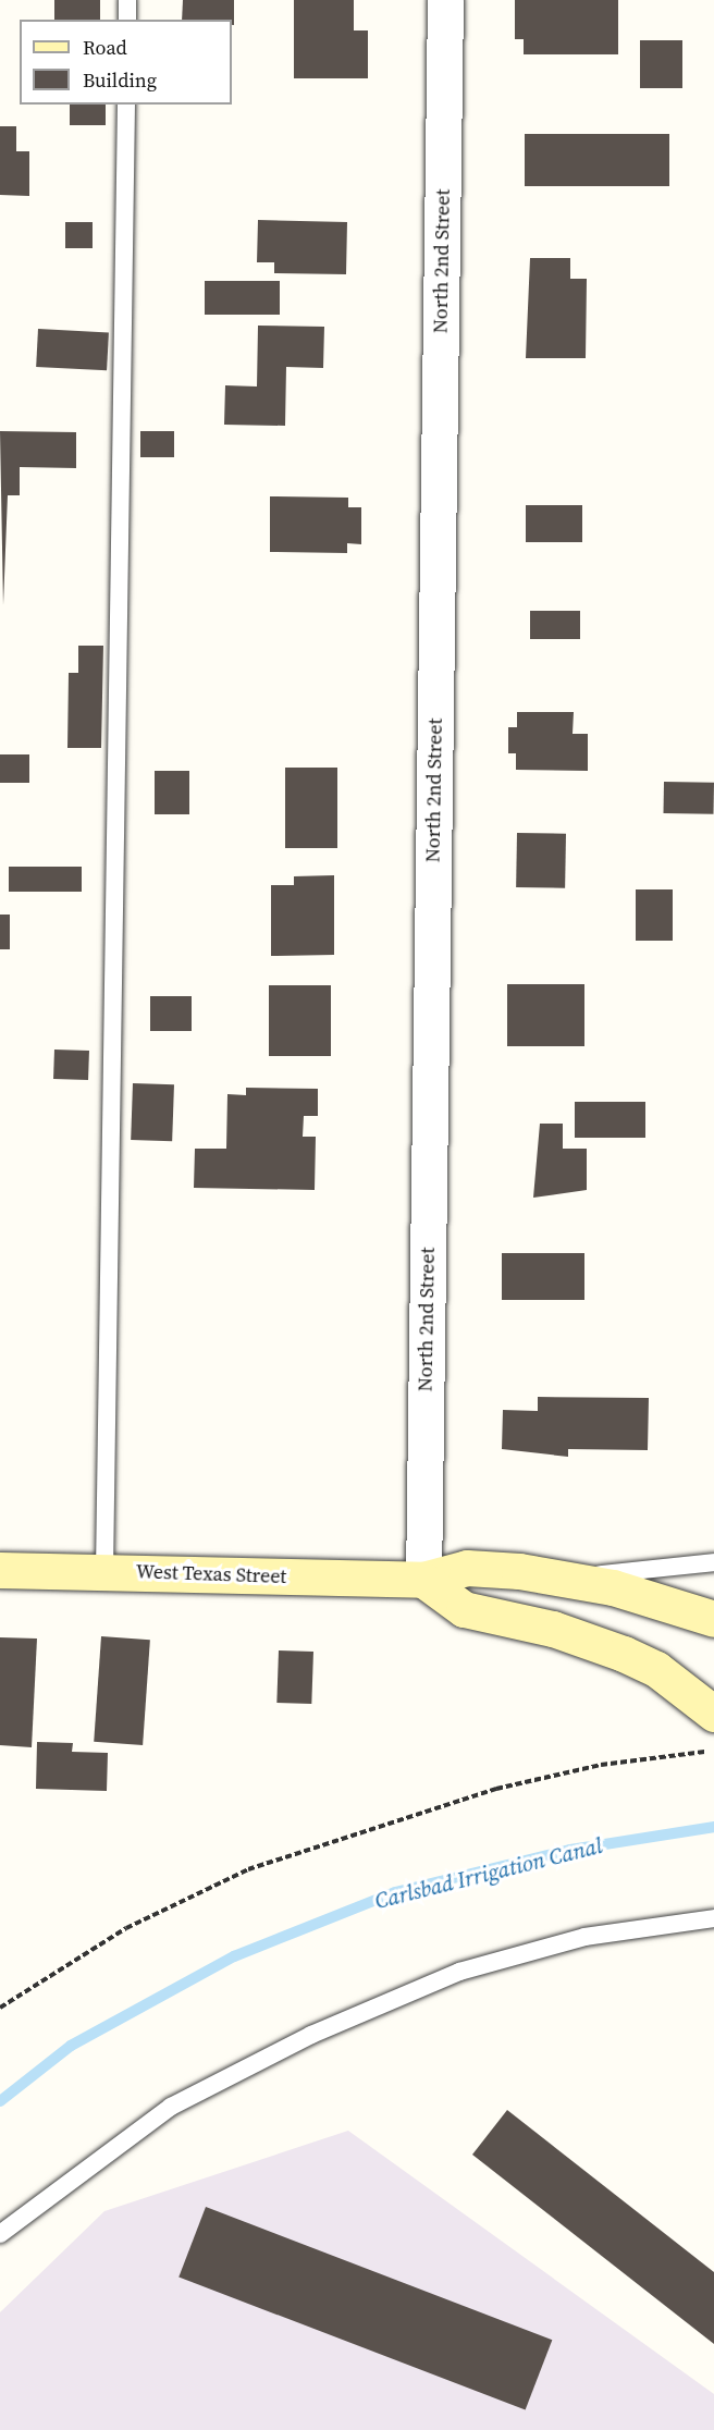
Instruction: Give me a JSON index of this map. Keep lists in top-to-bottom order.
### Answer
{
  "streets": {
    "street": ["North 2nd Street", "West Texas Street"]
  },
  "crossings": [
    ["North 2nd Street", "West Texas Street"]
  ],
  "water": ["Carlsbad Irrigation Canal"],
  "legend": ["Road", "Building"]
}
